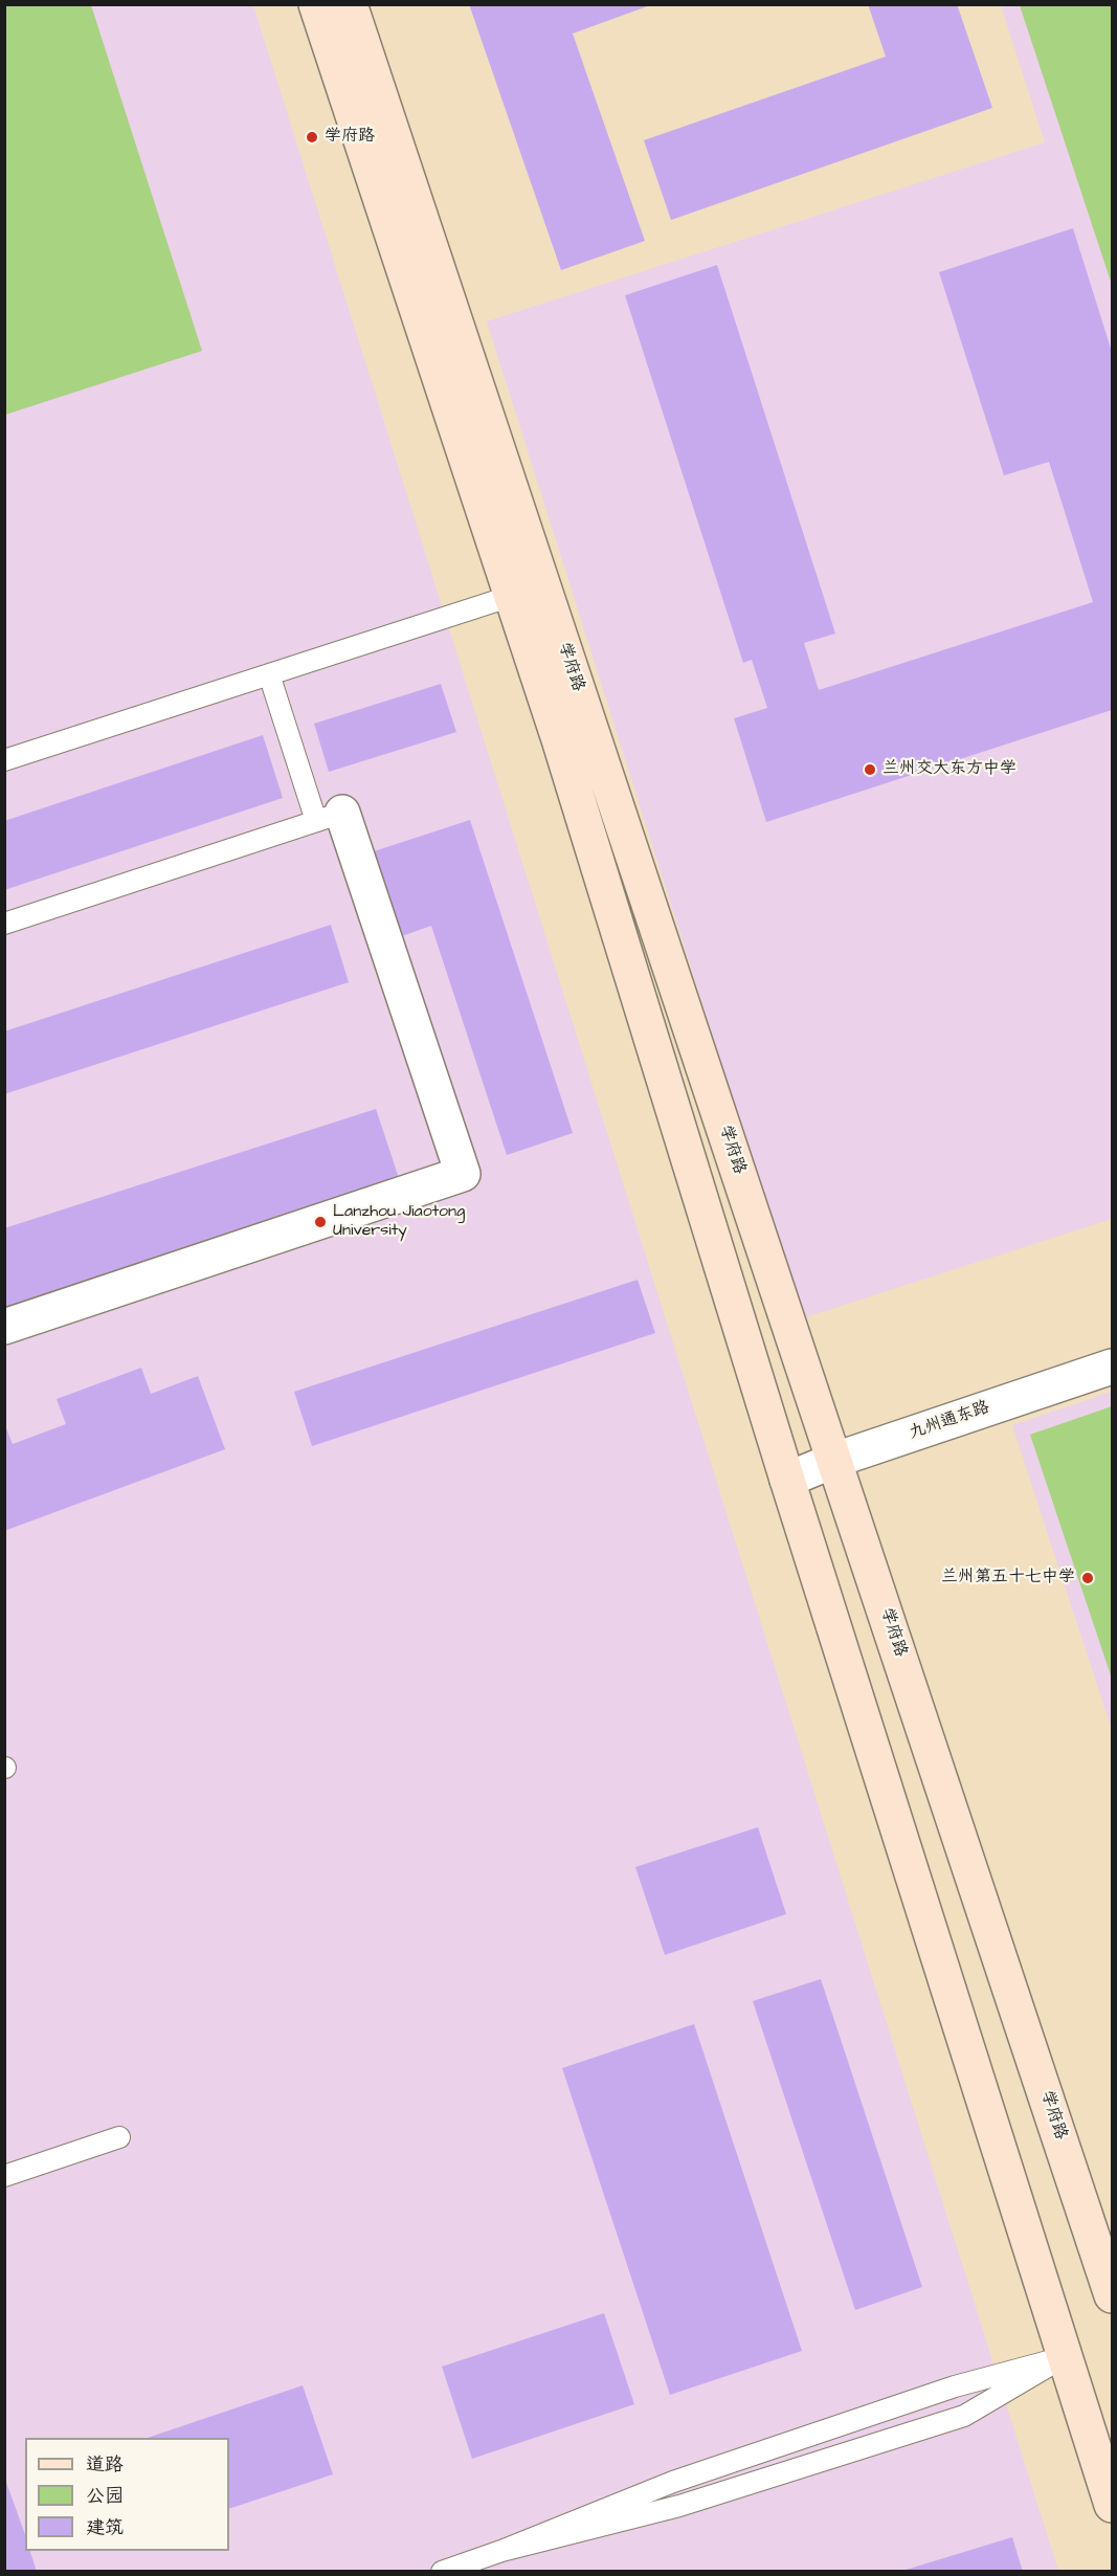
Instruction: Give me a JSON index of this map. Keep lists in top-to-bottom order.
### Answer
{
  "streets": {
    "street": ["学府路", "九州通东路"]
  },
  "crossings": [
    ["学府路", "九州通东路"]
  ],
  "places": [
    "学府路",
    "兰州交大东方中学",
    "Lanzhou Jiaotong University",
    "兰州第五十七中学"
  ],
  "legend": ["道路", "公园", "建筑"]
}
